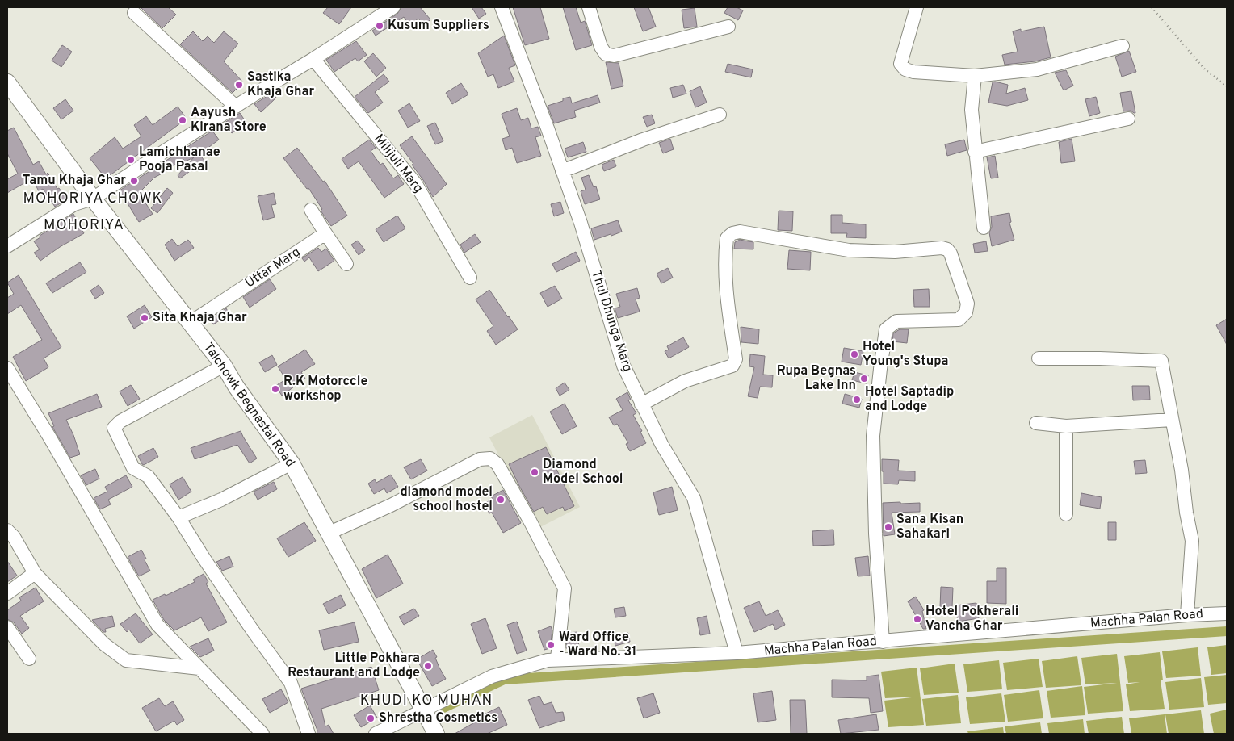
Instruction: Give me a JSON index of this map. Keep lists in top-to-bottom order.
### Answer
{
  "streets": {
    "main road": ["Talchowk Begnastal Road"],
    "street": [
      "Milijuli Marg",
      "Uttar Marg",
      "Thul Dhunga Marg",
      "Machha Palan Road"
    ]
  },
  "crossings": [
    ["Uttar Marg", "Talchowk Begnastal Road"],
    ["Thul Dhunga Marg", "Machha Palan Road"],
    ["Talchowk Begnastal Road", "Machha Palan Road"]
  ],
  "districts": ["MOHORIYA CHOWK", "MOHORIYA", "KHUDI KO MUHAN"],
  "places": [
    "Kusum Suppliers",
    "Sastika Khaja Ghar",
    "Aayush Kirana Store",
    "Lamichhanae Pooja Pasal",
    "Tamu Khaja Ghar",
    "Sita Khaja Ghar",
    "Hotel Young's Stupa",
    "Rupa Begnas Lake Inn",
    "R.K Motorccle workshop",
    "Hotel Saptadip and Lodge",
    "Diamond Model School",
    "diamond model school hostel",
    "Sana Kisan Sahakari",
    "Hotel Pokherali Vancha Ghar",
    "Ward Office - Ward No. 31",
    "Little Pokhara Restaurant and Lodge",
    "Shrestha Cosmetics"
  ]
}
